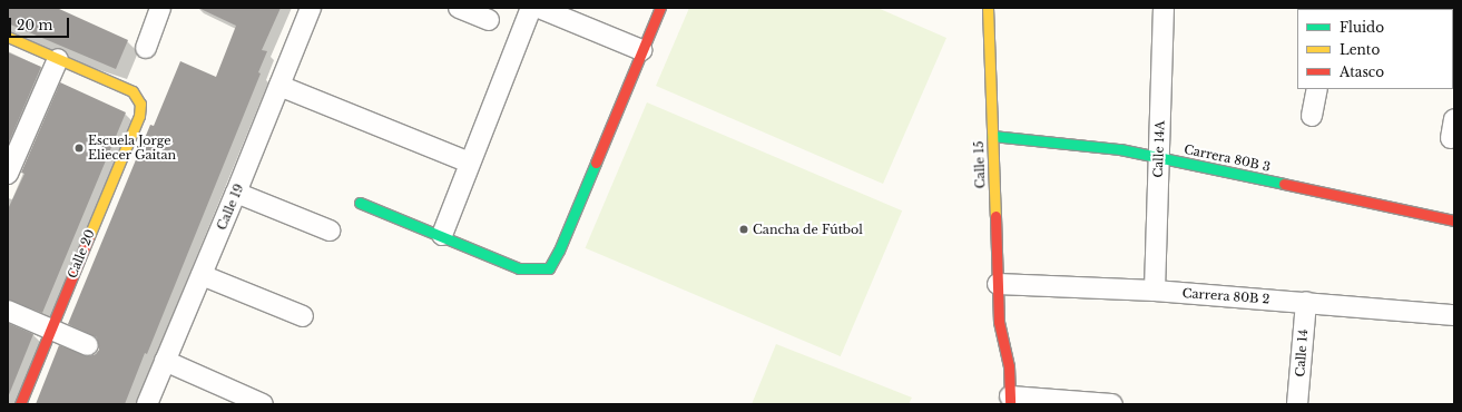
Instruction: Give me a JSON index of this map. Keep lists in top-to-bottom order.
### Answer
{
  "streets": {
    "street": [
      "Calle 14A",
      "Carrera 80B 3",
      "Calle 15",
      "Calle 19",
      "Calle 20",
      "Carrera 80B 2",
      "Calle 14"
    ]
  },
  "crossings": [
    ["Calle 14A", "Carrera 80B 3"],
    ["Calle 14A", "Carrera 80B 2"],
    ["Carrera 80B 3", "Calle 15"],
    ["Calle 15", "Carrera 80B 2"],
    ["Carrera 80B 2", "Calle 14"]
  ],
  "places": ["Escuela Jorge Eliecer Gaitan", "Cancha de Fútbol"],
  "legend": ["Fluido", "Lento", "Atasco"],
  "scale_bar": "20 m"
}
